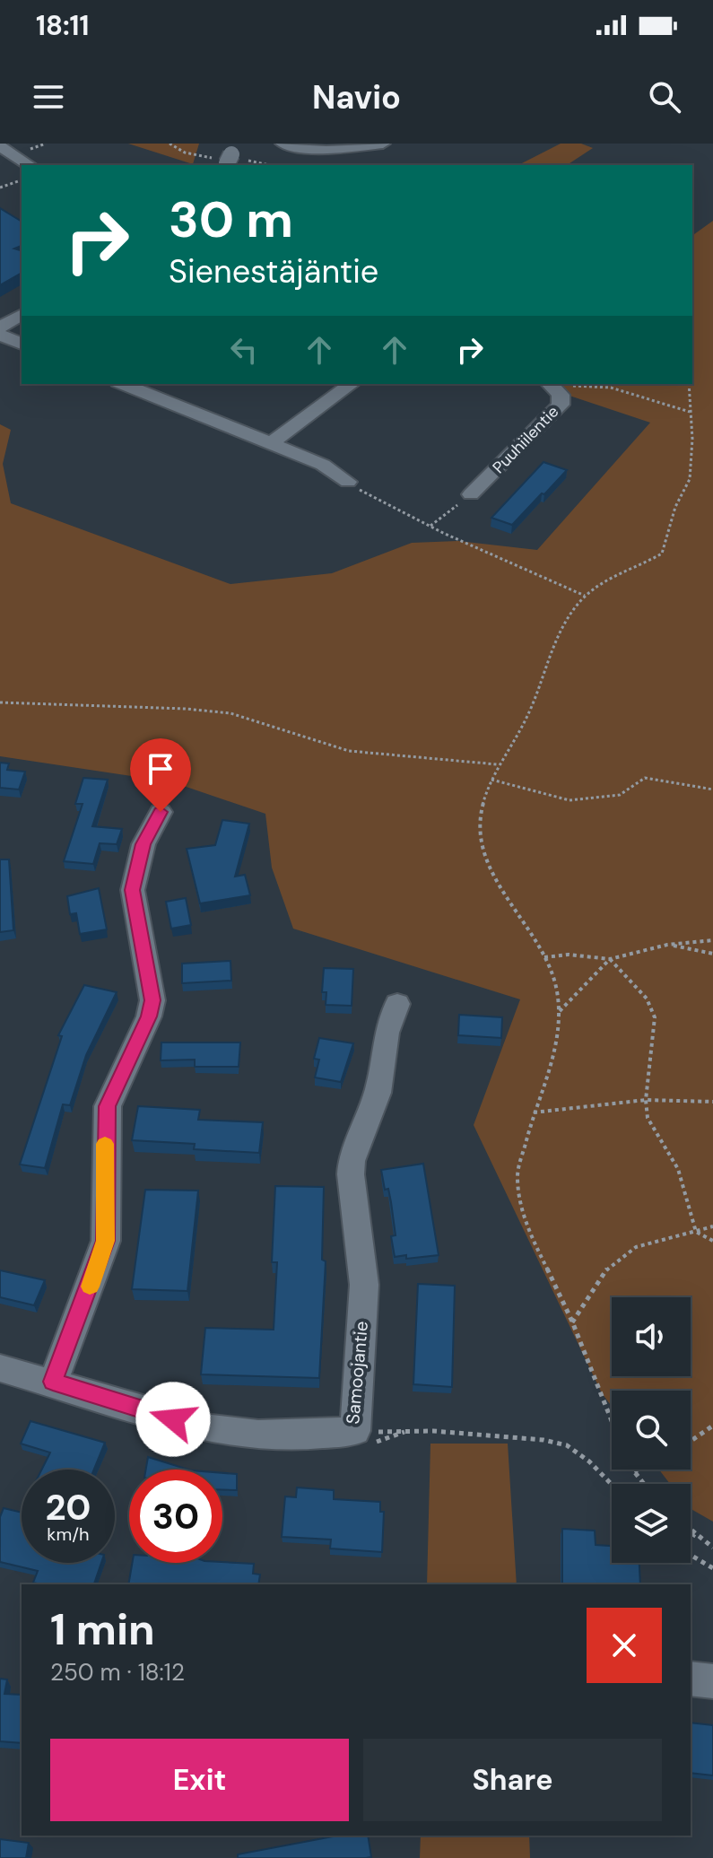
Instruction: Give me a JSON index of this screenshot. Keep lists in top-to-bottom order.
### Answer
{
  "streets": {
    "street": ["Puuhiilentie", "Samoojantie"]
  },
  "page": {
    "status": "18:11",
    "header": "Navio",
    "turn": ["30 m", "Sienestäjäntie"],
    "speed": "20 km/h",
    "limit": "30",
    "heading": ["1 min", "250 m · 18:12"],
    "buttons": ["Exit", "Share"]
  }
}
